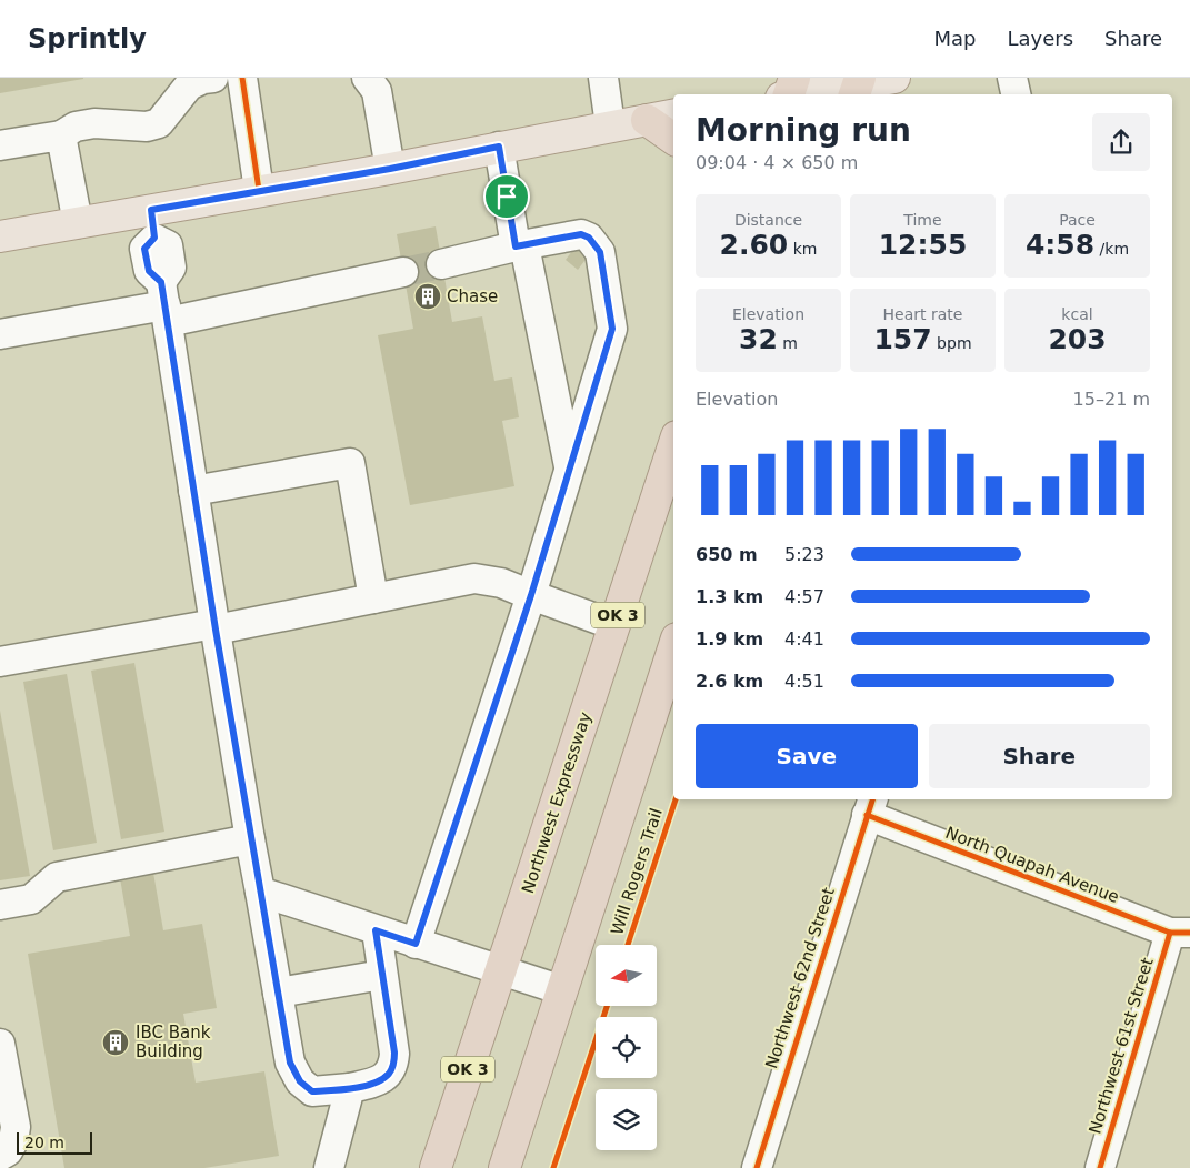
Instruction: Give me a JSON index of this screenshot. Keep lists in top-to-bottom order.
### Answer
{
  "streets": {
    "highway": ["OK 3", "Northwest Expressway"],
    "street": ["North Quapah Avenue", "Northwest 62nd Street", "Northwest 61st Street"],
    "cycle path": ["Will Rogers Trail"]
  },
  "crossings": [
    ["North Quapah Avenue", "Northwest 62nd Street"],
    ["North Quapah Avenue", "Northwest 61st Street"]
  ],
  "places": {
    "building": ["Chase", "IBC Bank Building"]
  },
  "scale_bar": "20 m",
  "north": "left",
  "page": {
    "header": "Sprintly",
    "nav": ["Map", "Layers", "Share"],
    "heading": ["Morning run", "09:04 · 4 × 650 m"],
    "stats": [
      ["Distance", "2.60 km"],
      ["Time", "12:55"],
      ["Pace", "4:58 /km"],
      ["Elevation", "32 m"],
      ["Heart rate", "157 bpm"],
      ["kcal", "203"]
    ],
    "chart": ["Elevation", "15–21 m"],
    "list": [
      {
        "name": "650 m",
        "note": "5:23"
      },
      {
        "name": "1.3 km",
        "note": "4:57"
      },
      {
        "name": "1.9 km",
        "note": "4:41"
      },
      {
        "name": "2.6 km",
        "note": "4:51"
      }
    ],
    "buttons": ["Save", "Share"],
    "scale": "20 m"
  }
}
